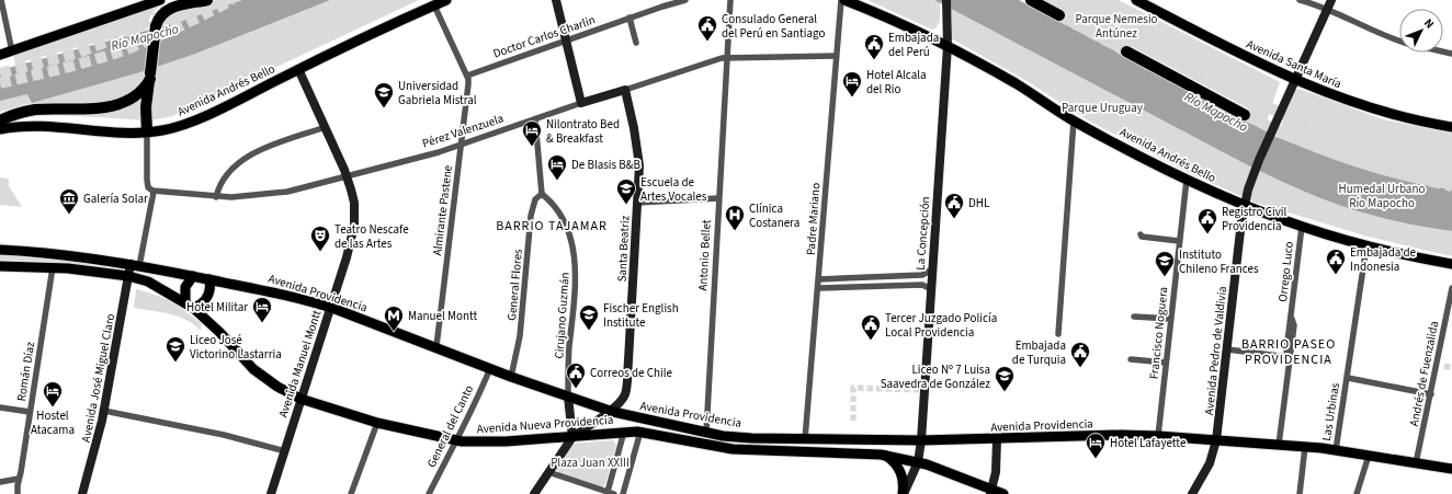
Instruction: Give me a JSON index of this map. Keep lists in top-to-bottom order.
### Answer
{
  "streets": {
    "main road": [
      "Avenida Santa María",
      "Avenida Andrés Bello",
      "Avenida Providencia",
      "Avenida Nueva Providencia"
    ],
    "street": [
      "Doctor Carlos Charlin",
      "Pérez Valenzuela",
      "Almirante Pastene",
      "Padre Mariano",
      "La Concepción",
      "Santa Beatriz",
      "Antonio Bellet",
      "Orrego Luco",
      "General Flores",
      "Cirujano Guzmán",
      "Francisco Noguera",
      "Avenida Pedro de Valdivia",
      "Avenida Manuel Montt",
      "Román Díaz",
      "Andrés de Fuenzalida",
      "Avenida José Miguel Claro",
      "Las Urbinas",
      "General del Canto"
    ]
  },
  "crossings": [
    ["Doctor Carlos Charlin", "Almirante Pastene"],
    ["Avenida Santa María", "Avenida Pedro de Valdivia"],
    ["Avenida Andrés Bello", "Almirante Pastene"],
    ["Avenida Andrés Bello", "Padre Mariano"],
    ["Avenida Andrés Bello", "La Concepción"],
    ["Avenida Andrés Bello", "Orrego Luco"],
    ["Avenida Andrés Bello", "Francisco Noguera"],
    ["Avenida Andrés Bello", "Avenida Pedro de Valdivia"],
    ["Avenida Andrés Bello", "Avenida Manuel Montt"],
    ["Avenida Andrés Bello", "Las Urbinas"],
    ["Pérez Valenzuela", "Almirante Pastene"],
    ["Pérez Valenzuela", "Padre Mariano"],
    ["Pérez Valenzuela", "Santa Beatriz"],
    ["Pérez Valenzuela", "Antonio Bellet"],
    ["Pérez Valenzuela", "Avenida Manuel Montt"],
    ["Almirante Pastene", "Avenida Providencia"],
    ["Padre Mariano", "Avenida Providencia"],
    ["La Concepción", "Avenida Providencia"],
    ["La Concepción", "Avenida Nueva Providencia"],
    ["Santa Beatriz", "Avenida Providencia"],
    ["Santa Beatriz", "Avenida Nueva Providencia"],
    ["Antonio Bellet", "Avenida Providencia"],
    ["Orrego Luco", "Avenida Providencia"],
    ["General Flores", "Avenida Providencia"],
    ["General Flores", "Cirujano Guzmán"],
    ["Avenida Providencia", "Cirujano Guzmán"],
    ["Avenida Providencia", "Francisco Noguera"],
    ["Avenida Providencia", "Avenida Pedro de Valdivia"],
    ["Avenida Providencia", "Avenida Manuel Montt"],
    ["Avenida Providencia", "Andrés de Fuenzalida"],
    ["Avenida Providencia", "Avenida José Miguel Claro"],
    ["Avenida Providencia", "Las Urbinas"],
    ["Avenida Providencia", "Avenida Nueva Providencia"],
    ["Avenida Providencia", "General del Canto"],
    ["Avenida Manuel Montt", "Avenida Nueva Providencia"],
    ["Avenida José Miguel Claro", "Avenida Nueva Providencia"],
    ["Avenida Nueva Providencia", "General del Canto"]
  ],
  "districts": ["BARRIO TAJAMAR", "BARRIO PASEO PROVIDENCIA"],
  "water": ["Río Mapocho"],
  "parks": [
    "Parque Nemesio Antúnez",
    "Parque Uruguay",
    "Humedal Urbano Río Mapocho",
    "Plaza Juan XXIII"
  ],
  "places": {
    "public building": [
      "Consulado General del Perú en Santiago",
      "Embajada del Perú",
      "DHL",
      "Registro Civil Providencia",
      "Embajada de Indonesia",
      "Tercer Juzgado Policía Local Providencia",
      "Embajada de Turquia",
      "Correos de Chile"
    ],
    "hotel": [
      "Hotel Alcala del Rio",
      "Nilontrato Bed & Breakfast",
      "De Blasis B&B",
      "Hotel Militar",
      "Hostel Atacama",
      "Hotel Lafayette"
    ],
    "school or university": [
      "Universidad Gabriela Mistral",
      "Escuela de Artes Vocales",
      "Instituto Chileno Frances",
      "Fischer English Institute",
      "Liceo José Victorino Lastarria",
      "Liceo Nº 7 Luisa Saavedra de González"
    ],
    "museum": ["Galería Solar"],
    "hospital": ["Clínica Costanera"],
    "theatre": ["Teatro Nescafe de las Artes"],
    "metro station": ["Manuel Montt"]
  },
  "north": "top right"
}
